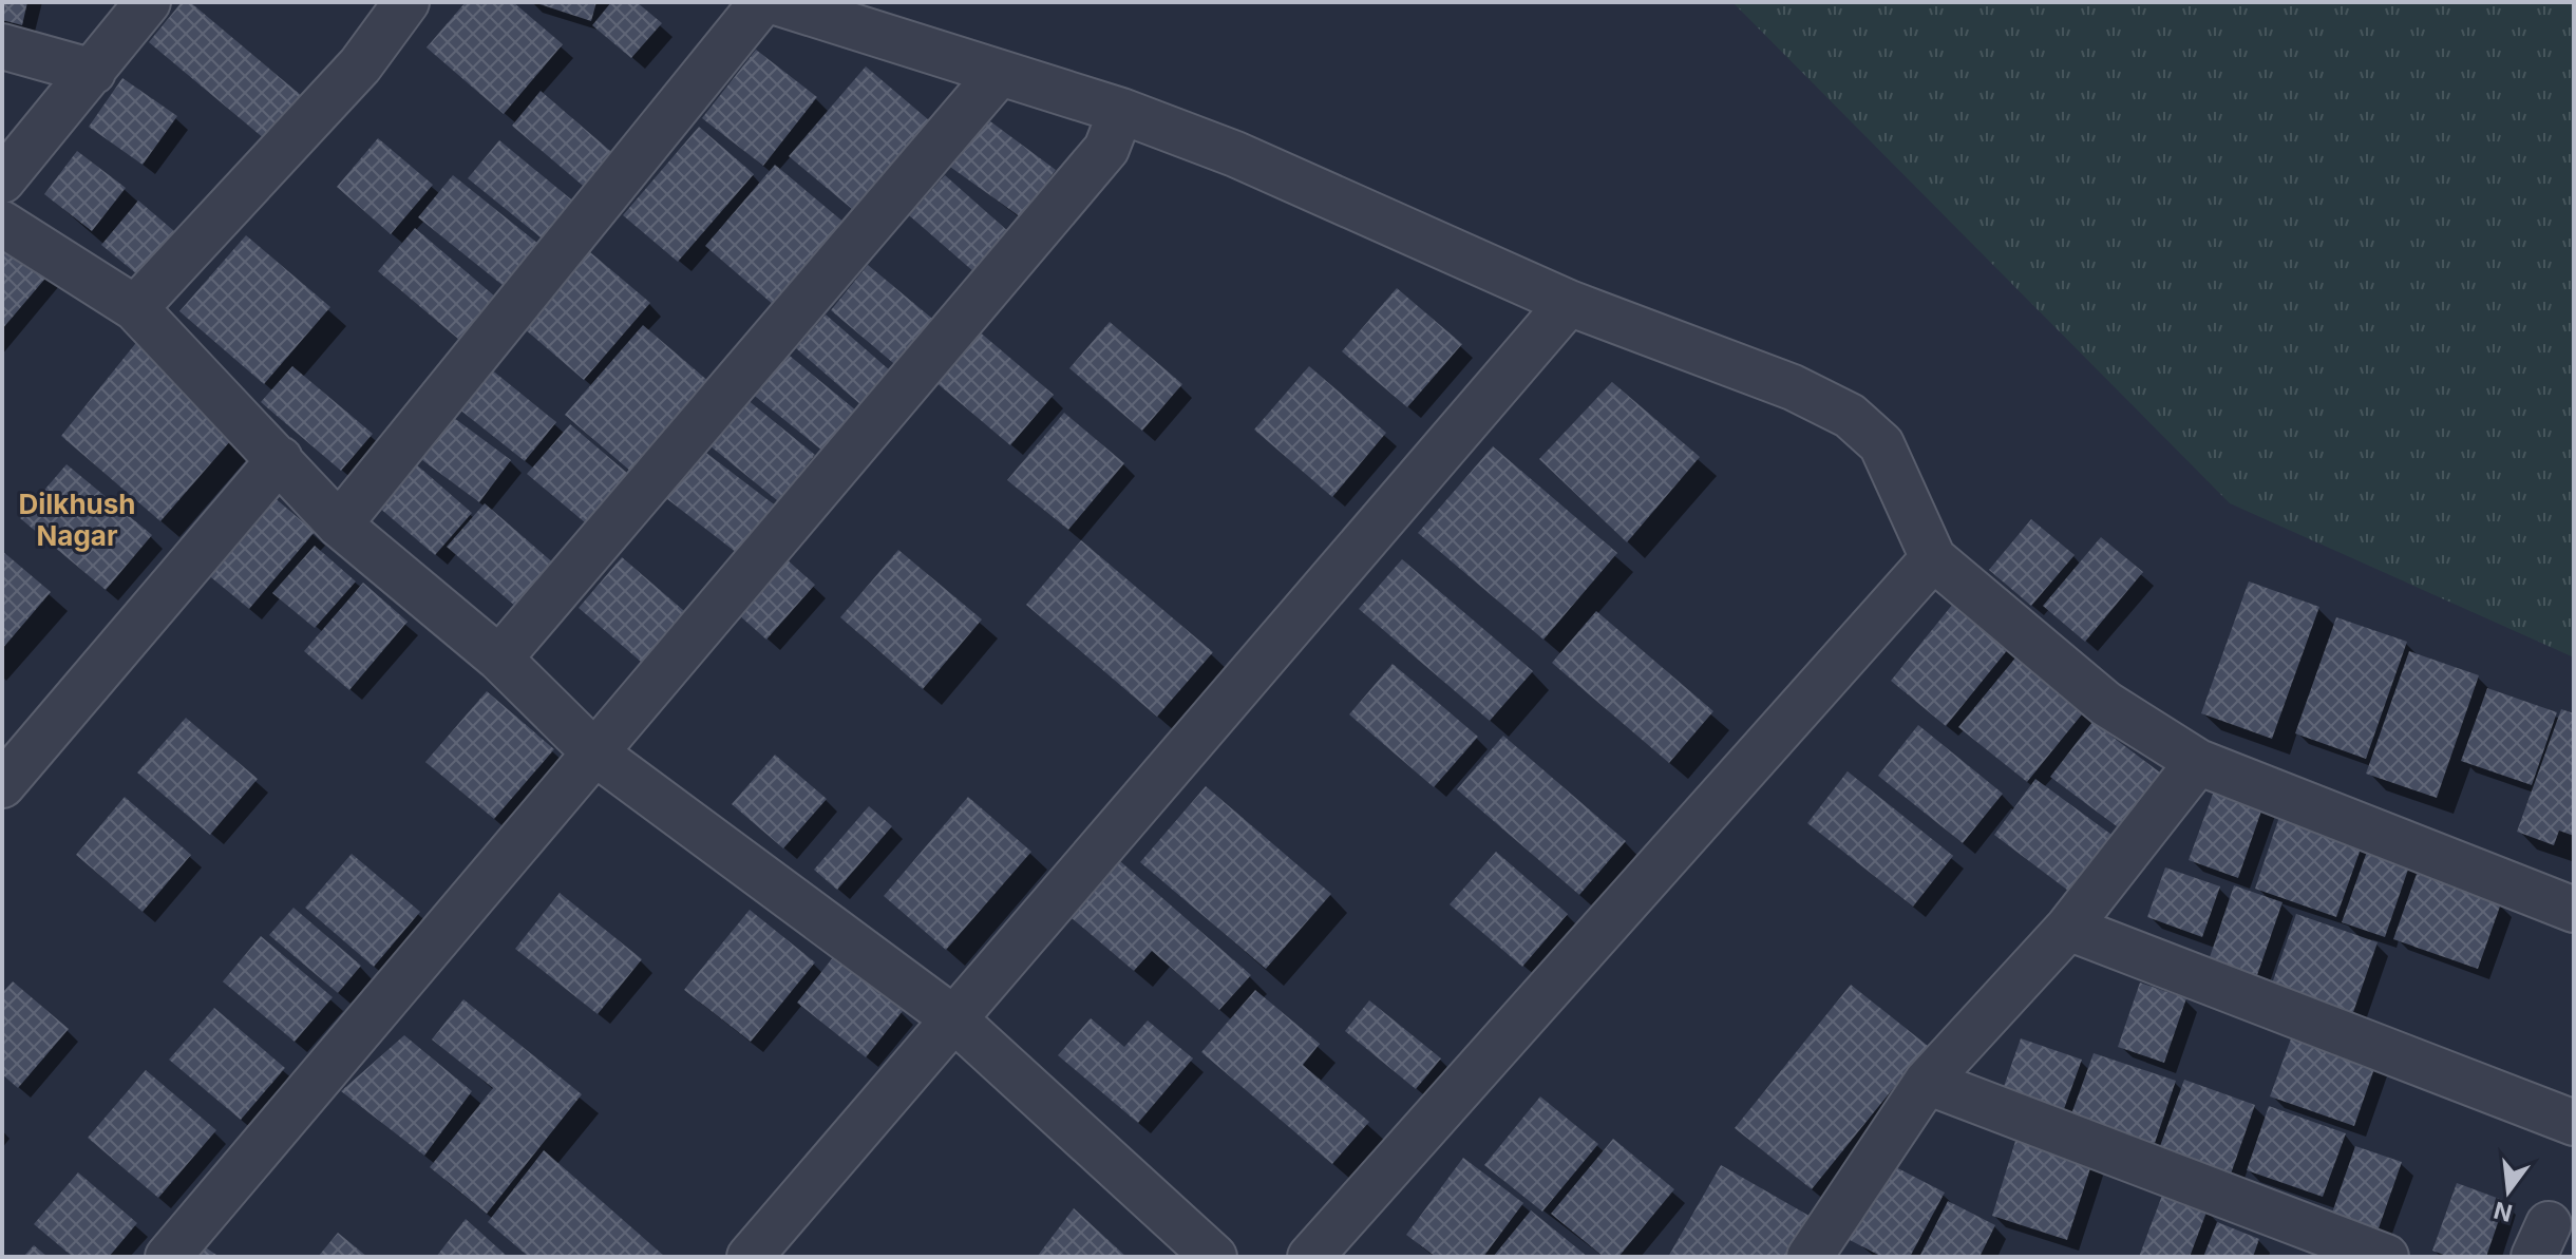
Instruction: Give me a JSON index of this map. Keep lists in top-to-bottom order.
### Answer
{
  "districts": ["Dilkhush Nagar"],
  "north": "bottom"
}
